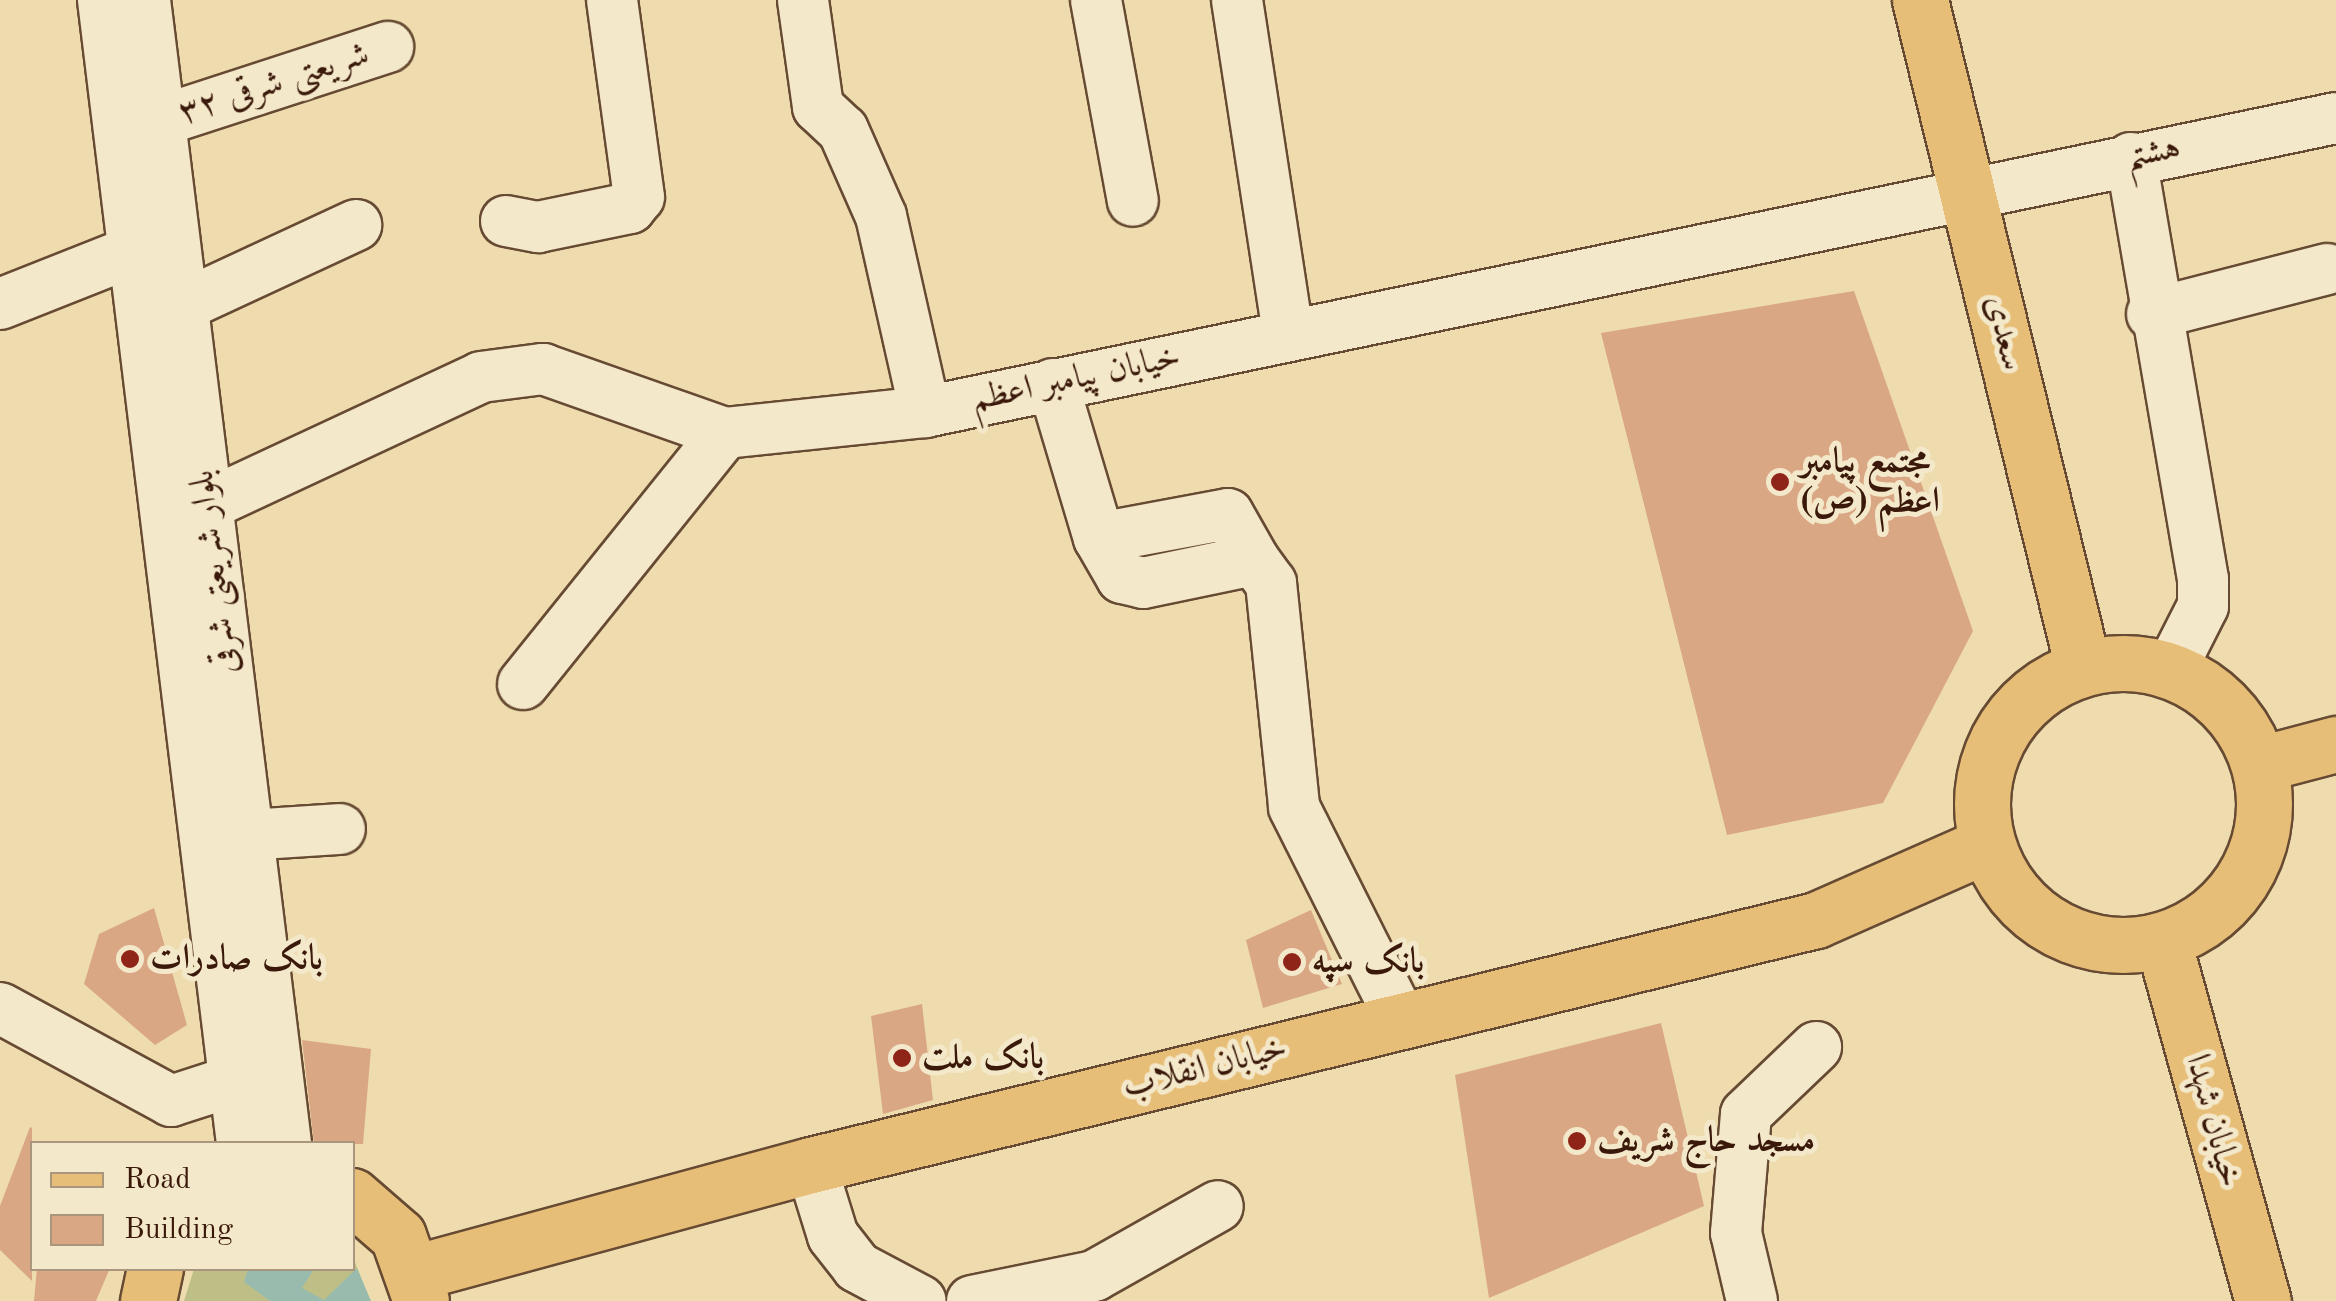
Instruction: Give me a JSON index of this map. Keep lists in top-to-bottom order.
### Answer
{
  "streets": {
    "main road": ["سعدی", "خیابان انقلاب", "خیابان شهدا"],
    "street": [
      "شریعتی شرقی ۳۲",
      "هشتم",
      "خیابان پیامبر اعظم",
      "بلوار شریعتی شرقی"
    ]
  },
  "crossings": [
    ["شریعتی شرقی ۳۲", "بلوار شریعتی شرقی"],
    ["هشتم", "سعدی"],
    ["هشتم", "خیابان پیامبر اعظم"],
    ["سعدی", "خیابان پیامبر اعظم"],
    ["سعدی", "خیابان انقلاب"],
    ["سعدی", "خیابان شهدا"],
    ["خیابان پیامبر اعظم", "بلوار شریعتی شرقی"],
    ["خیابان انقلاب", "خیابان شهدا"]
  ],
  "places": [
    "مجتمع پیامبر اعظم (ص)",
    "بانک صادرات",
    "بانک سپه",
    "بانک ملت",
    "مسجد حاج شریف"
  ],
  "legend": ["Road", "Building"]
}
